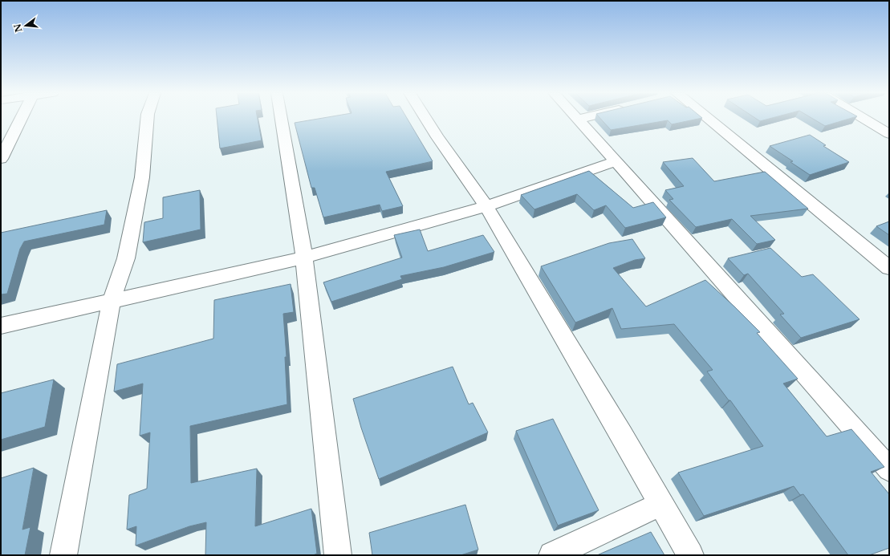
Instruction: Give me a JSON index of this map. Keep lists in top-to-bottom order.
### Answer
{
  "north": "left"
}
